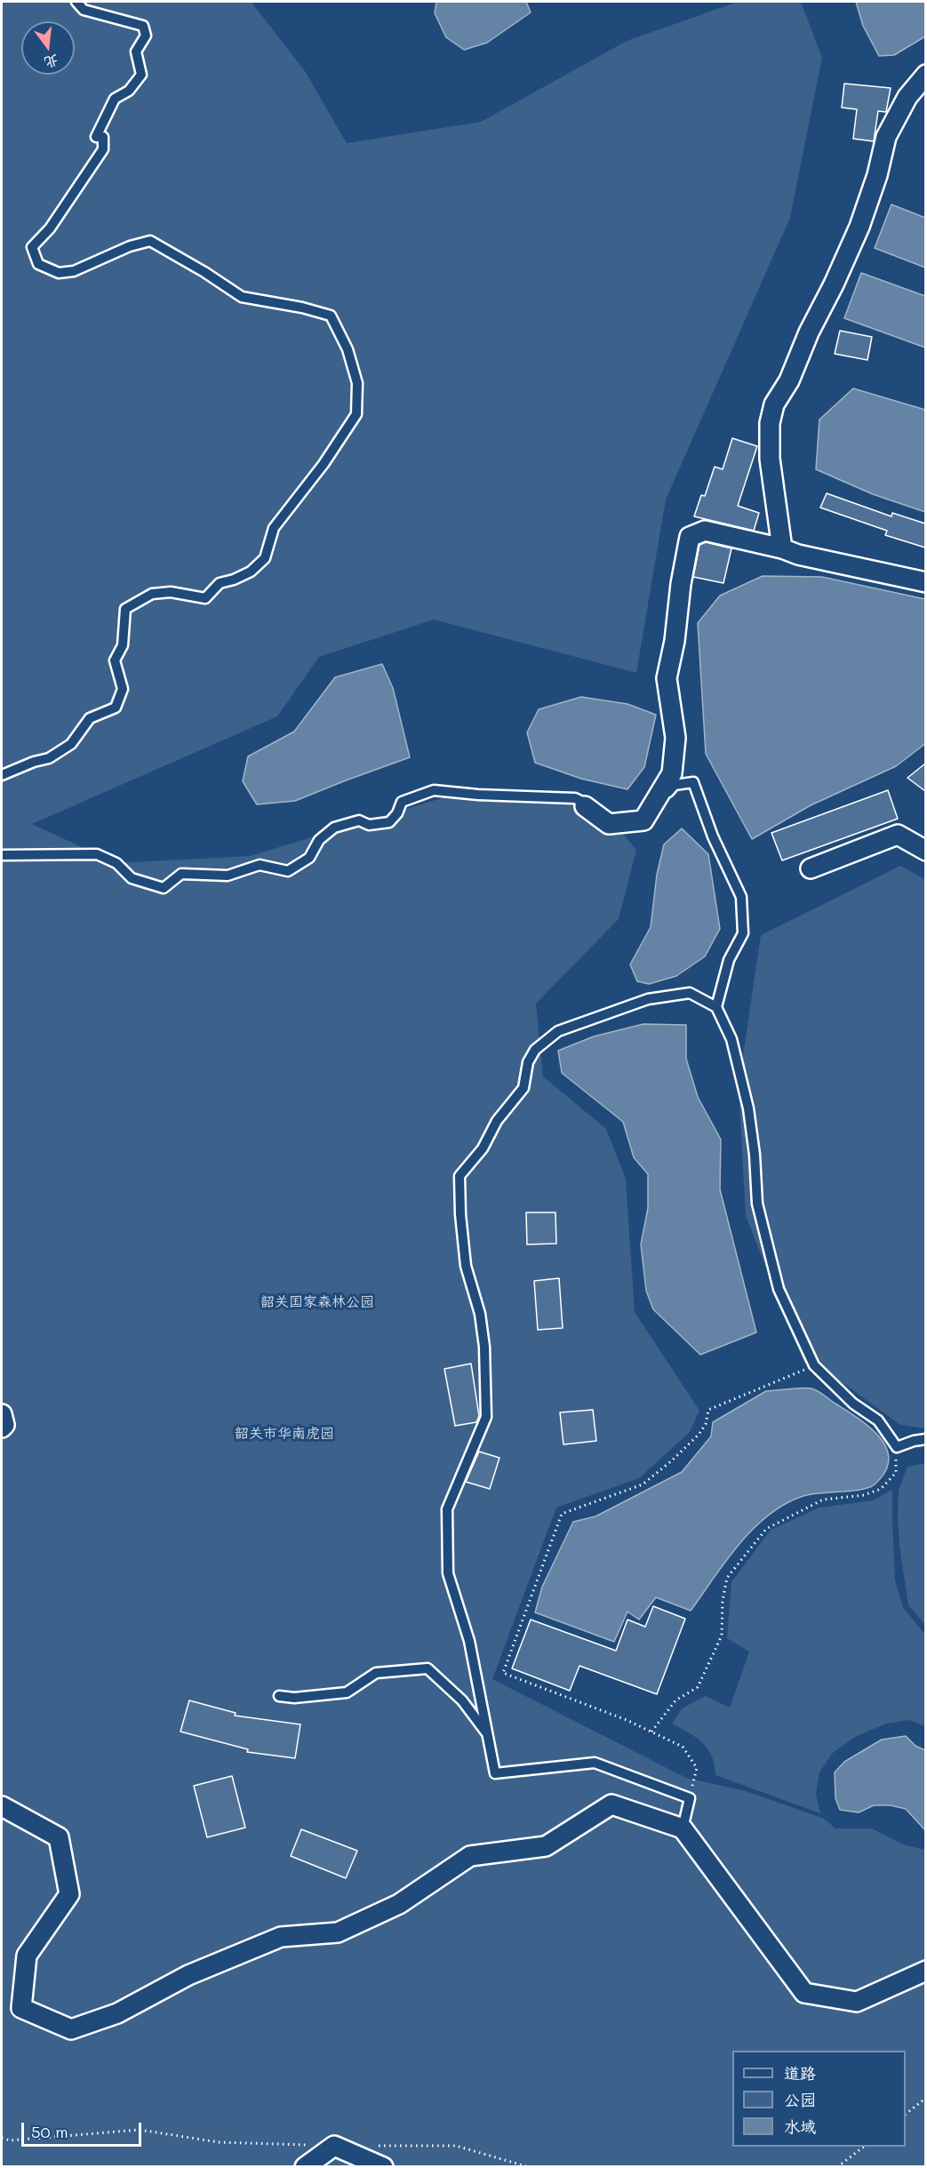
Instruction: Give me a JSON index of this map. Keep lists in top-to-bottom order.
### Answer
{
  "parks": ["韶关国家森林公园", "韶关市华南虎园"],
  "legend": ["道路", "公园", "水域"],
  "scale_bar": "50 m",
  "north": "bottom"
}
